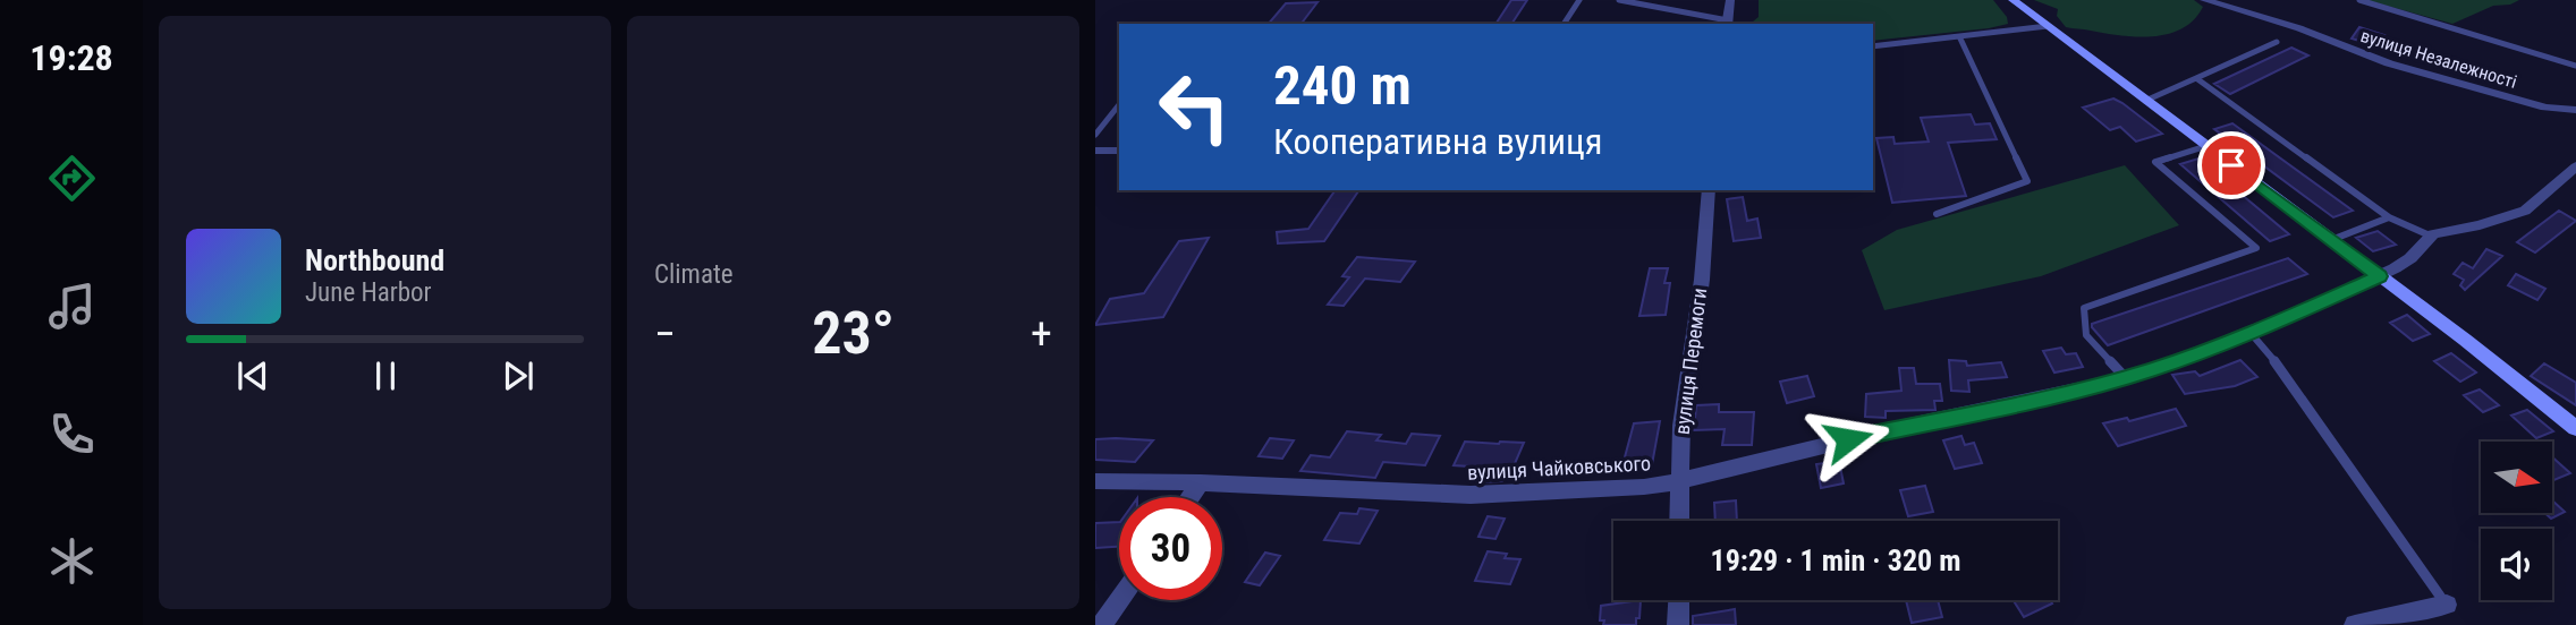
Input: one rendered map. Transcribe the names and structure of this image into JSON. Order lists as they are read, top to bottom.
{
  "streets": {
    "street": ["вулиця Незалежності", "вулиця Перемоги", "вулиця Чайковського"]
  },
  "crossings": [
    ["вулиця Перемоги", "вулиця Чайковського"]
  ],
  "north": "right",
  "page": {
    "tabs": "19:28",
    "tile": "Climate",
    "turn": ["240 m", "Кооперативна вулиця"],
    "song": ["Northbound", "June Harbor"],
    "heat": ["−", "23°", "+"],
    "limit": "30",
    "trip": "19:29 · 1 min · 320 m"
  }
}
